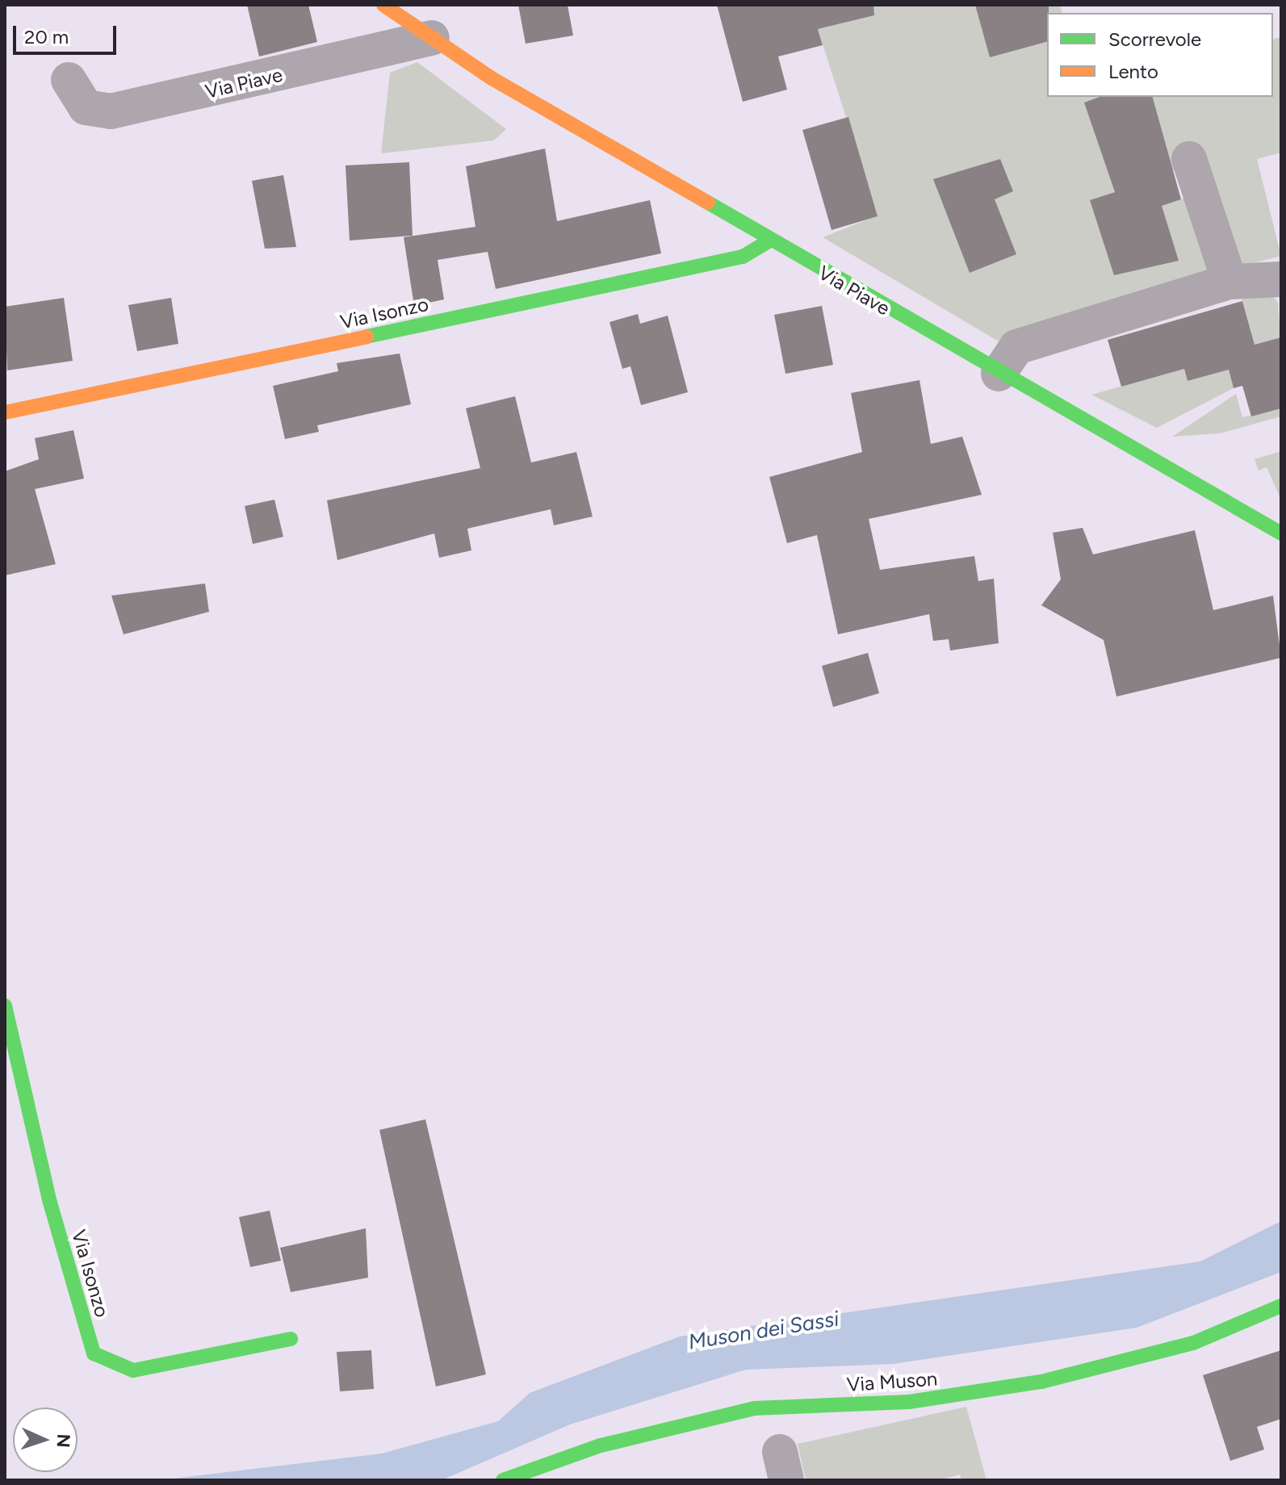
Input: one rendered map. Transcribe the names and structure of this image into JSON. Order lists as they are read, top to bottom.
{
  "streets": {
    "street": ["Via Piave", "Via Isonzo", "Via Muson"]
  },
  "crossings": [
    ["Via Piave", "Via Isonzo"]
  ],
  "water": ["Muson dei Sassi"],
  "legend": ["Scorrevole", "Lento"],
  "scale_bar": "20 m",
  "north": "right"
}
